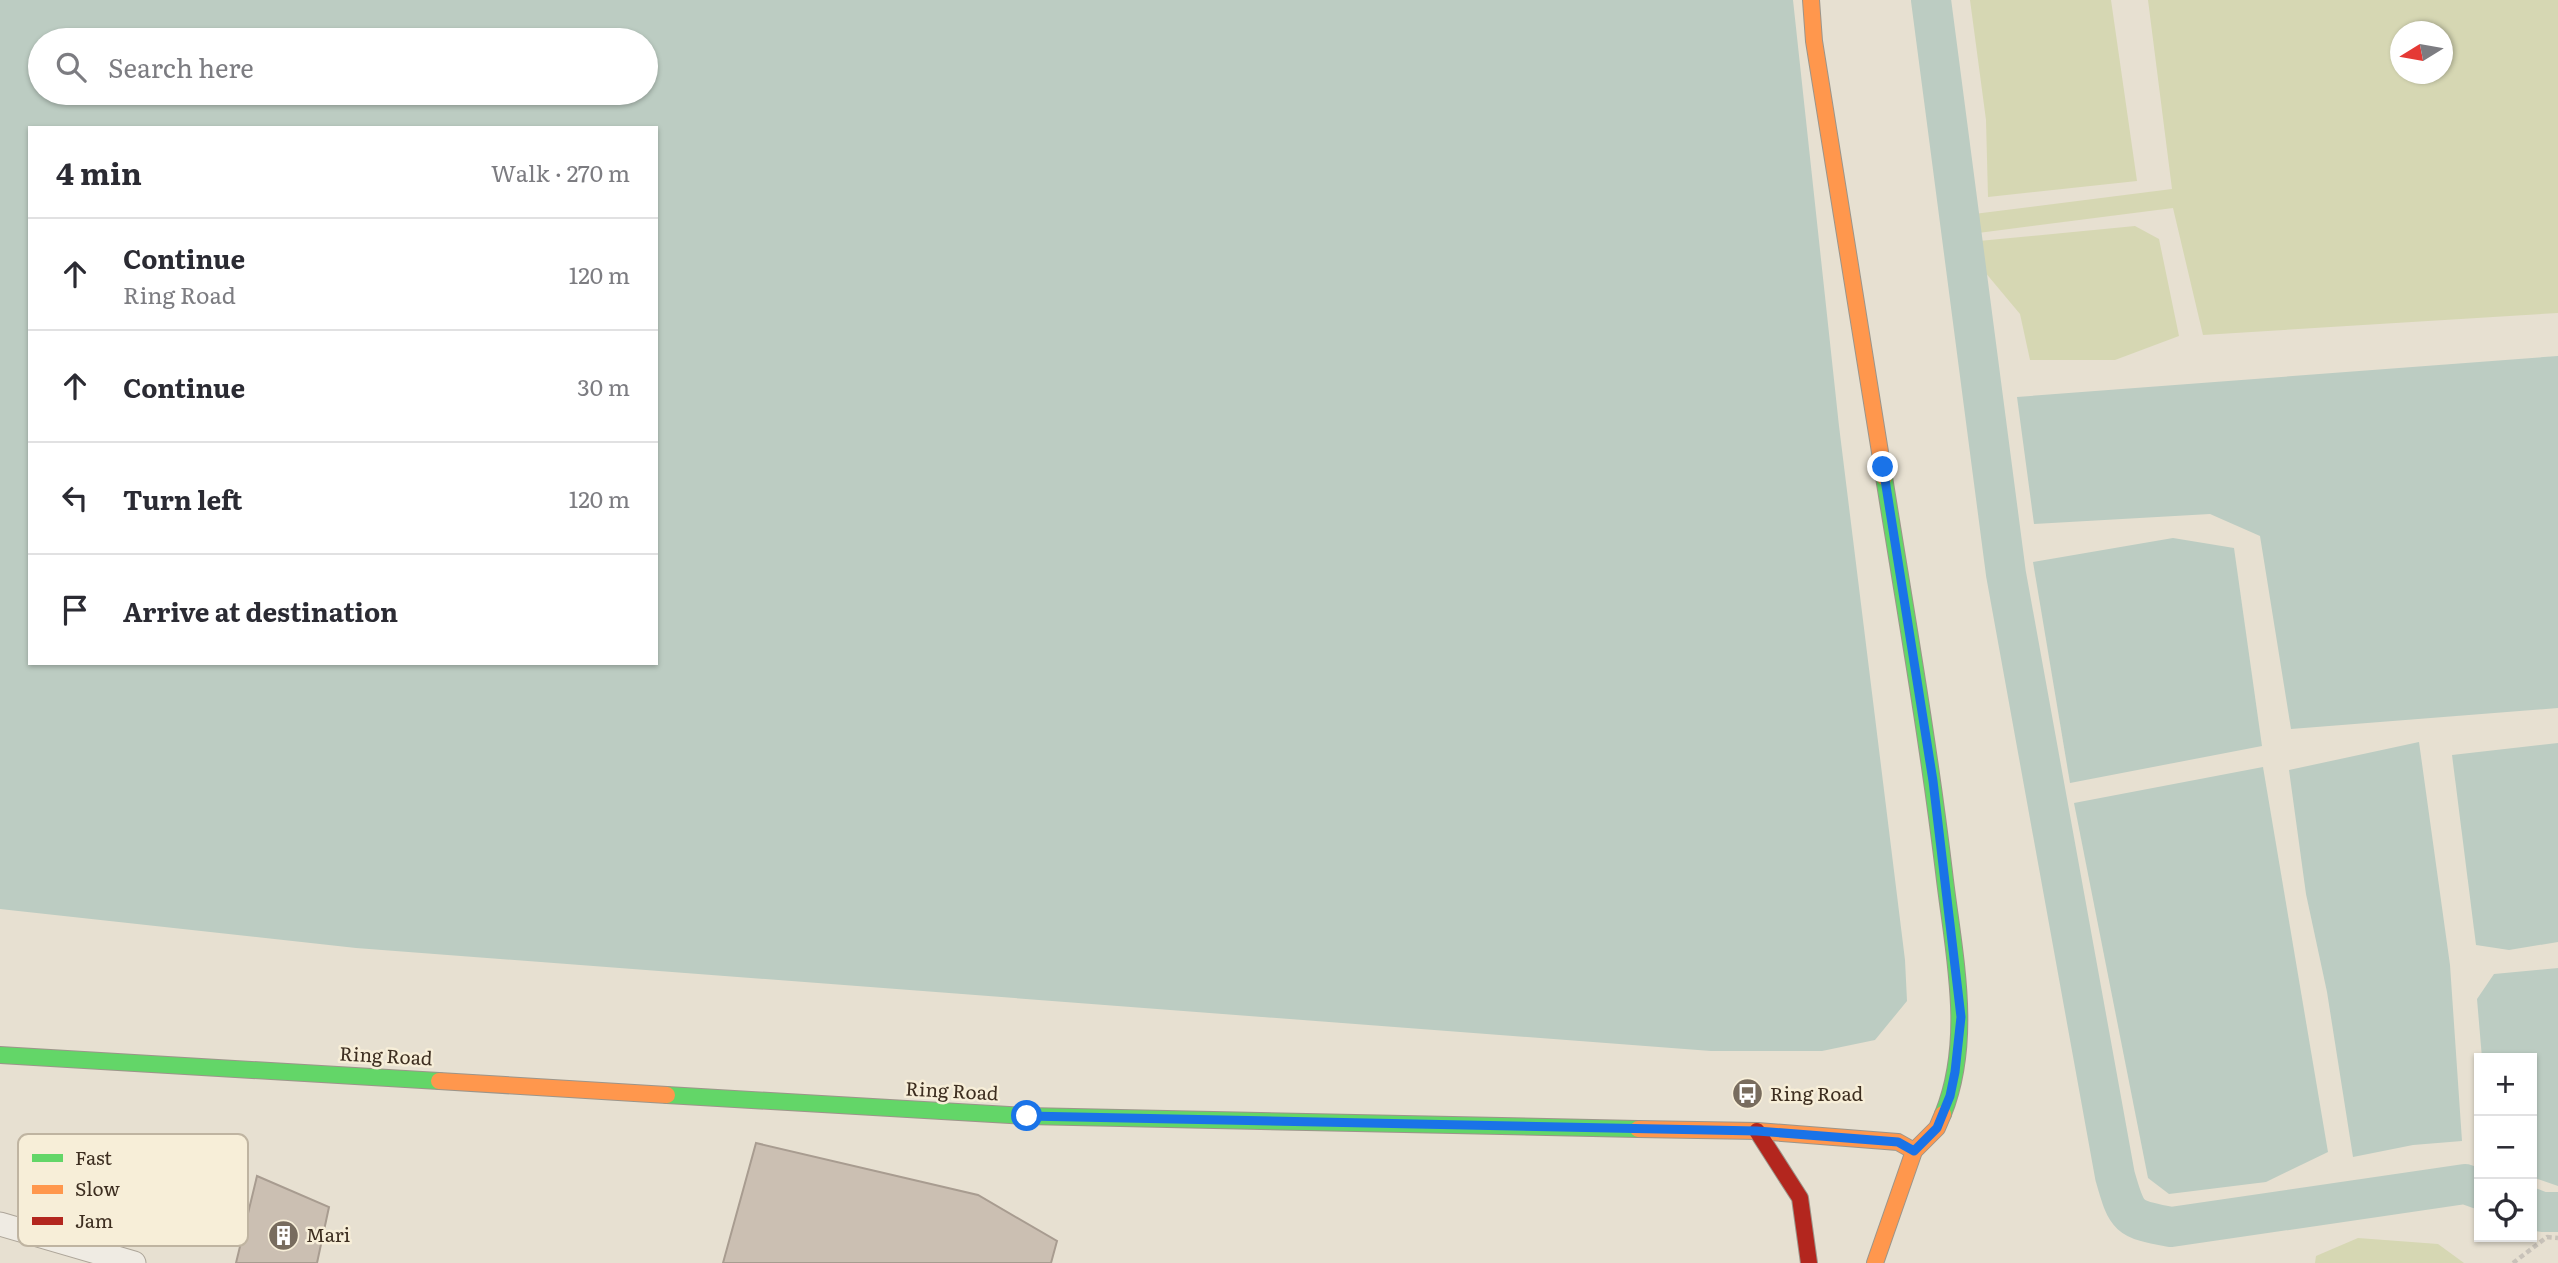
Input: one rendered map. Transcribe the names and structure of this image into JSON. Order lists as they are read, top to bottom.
{
  "streets": {
    "street": ["Ring Road"]
  },
  "places": {
    "bus stop": ["Ring Road"],
    "building": ["Mari"]
  },
  "legend": ["Fast", "Slow", "Jam"],
  "north": "left",
  "page": {
    "search": "Search here",
    "heading": ["4 min", "Walk · 270 m"],
    "list": [
      ["Continue", "Ring Road", "120 m"],
      ["Continue", "30 m"],
      ["Turn left", "120 m"],
      "Arrive at destination"
    ],
    "map_buttons": ["+", "−"]
  }
}
